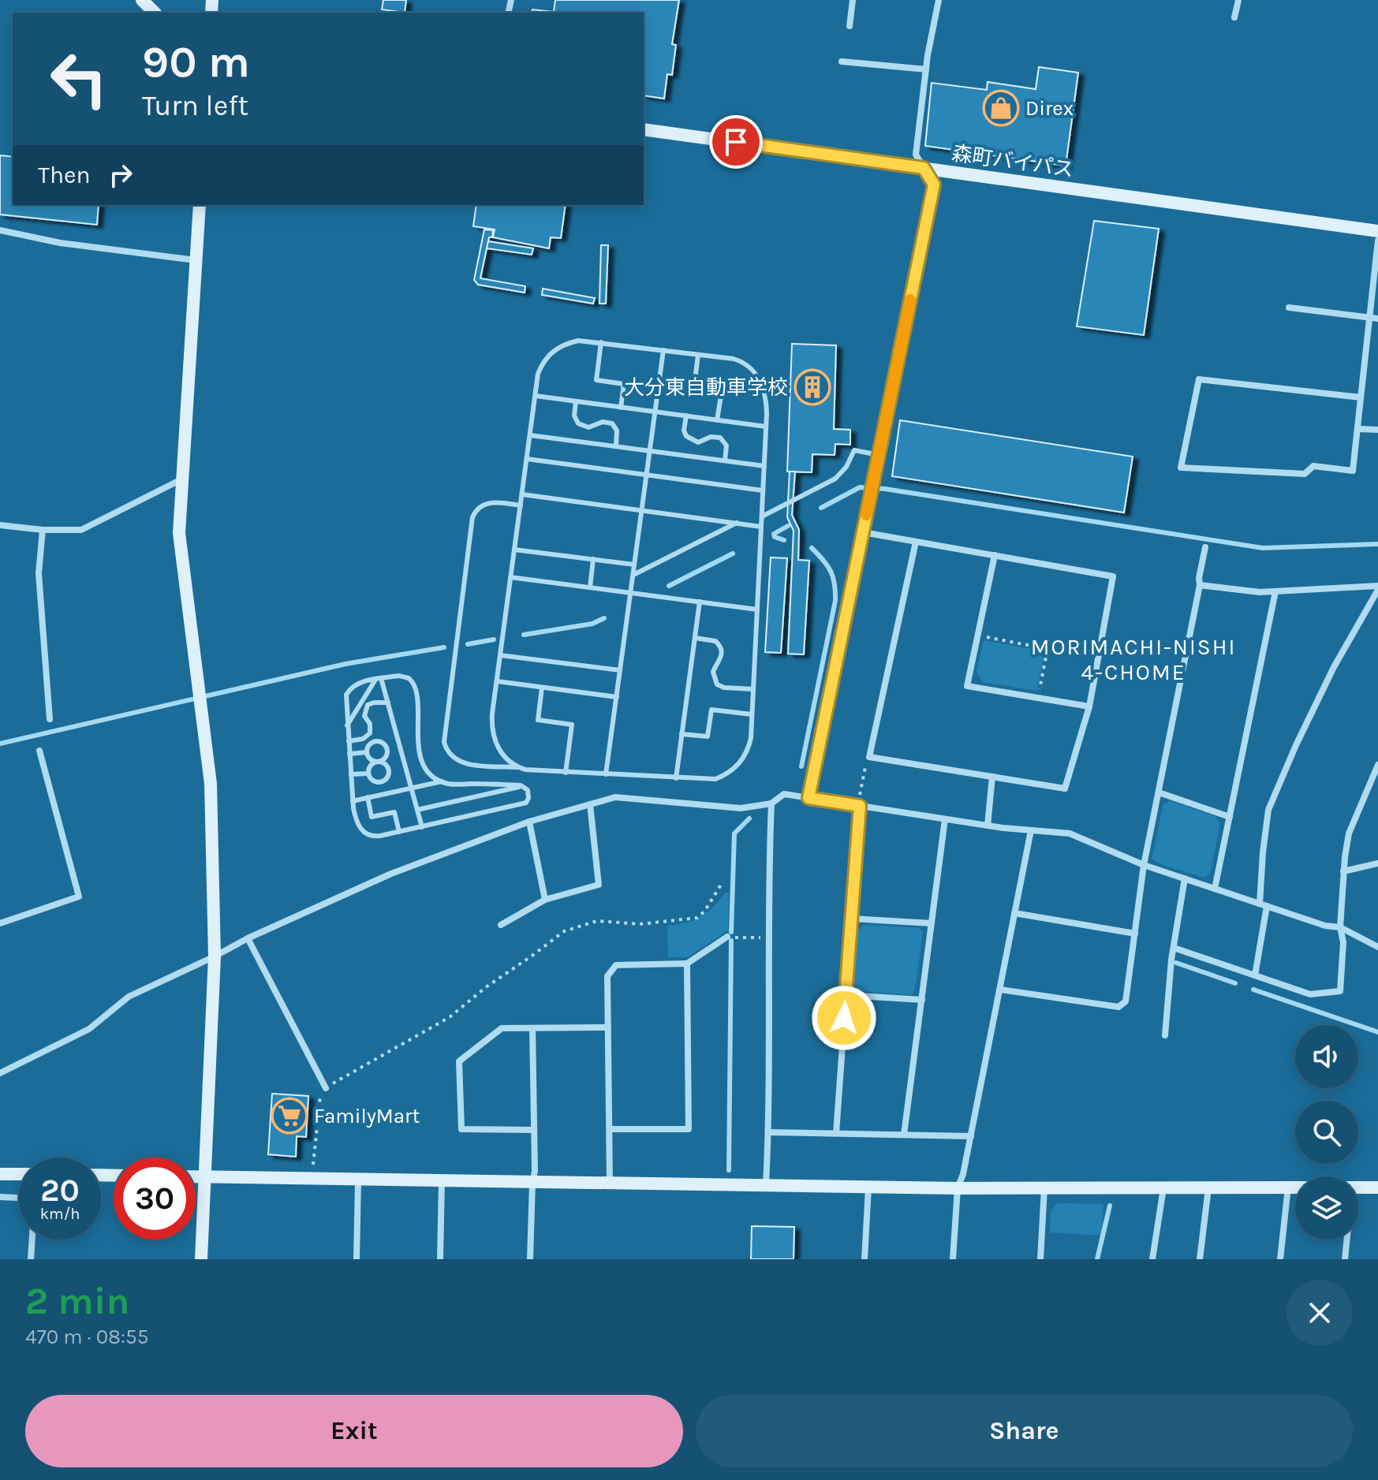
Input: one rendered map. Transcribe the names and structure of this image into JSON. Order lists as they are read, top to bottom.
{
  "streets": {
    "street": ["森町バイパス"]
  },
  "districts": ["MORIMACHI-NISHI 4-CHOME"],
  "places": {
    "shop": ["Direx"],
    "building": ["大分東自動車学校"],
    "supermarket": ["FamilyMart"]
  },
  "page": {
    "turn": ["90 m", "Turn left"],
    "then": "Then",
    "speed": "20 km/h",
    "limit": "30",
    "heading": ["2 min", "470 m · 08:55"],
    "buttons": ["Exit", "Share"]
  }
}
